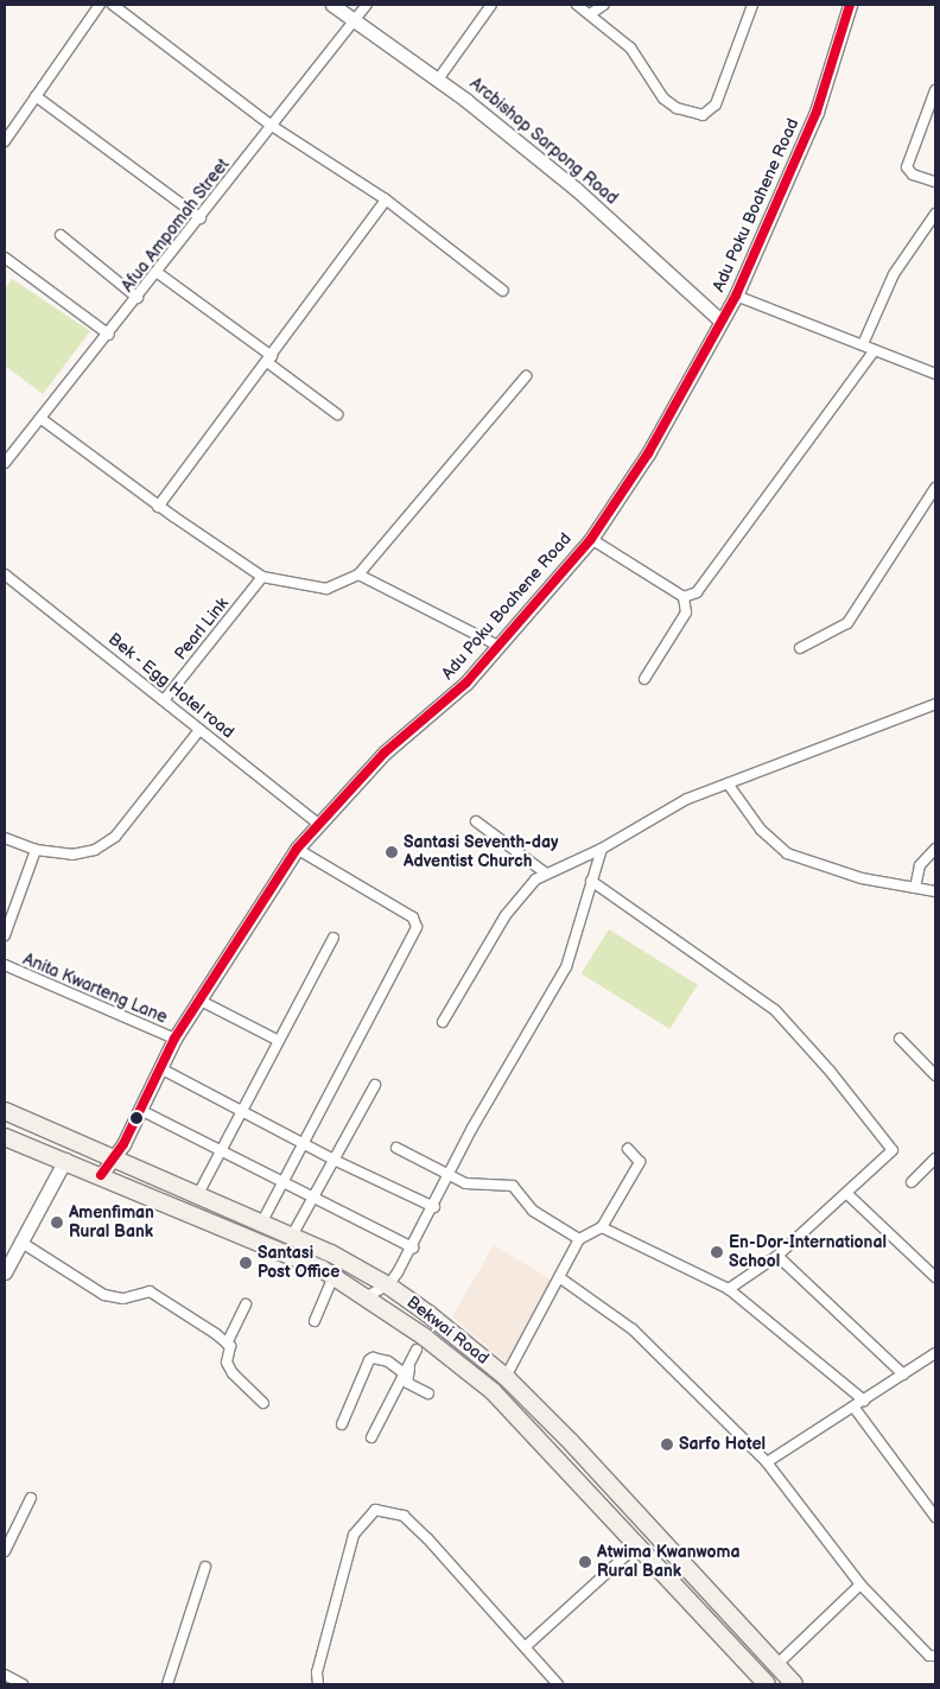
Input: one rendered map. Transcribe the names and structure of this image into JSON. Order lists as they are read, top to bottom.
{
  "streets": {
    "highway": ["Bekwai Road"],
    "street": [
      "Arcbishop Sarpong Road",
      "Adu Poku Boahene Road",
      "Afua Ampomah Street",
      "Pearl Link",
      "Bek - Egg Hotel road",
      "Anita Kwarteng Lane"
    ]
  },
  "crossings": [
    ["Arcbishop Sarpong Road", "Adu Poku Boahene Road"],
    ["Arcbishop Sarpong Road", "Afua Ampomah Street"],
    ["Adu Poku Boahene Road", "Bek - Egg Hotel road"],
    ["Adu Poku Boahene Road", "Anita Kwarteng Lane"],
    ["Adu Poku Boahene Road", "Bekwai Road"],
    ["Pearl Link", "Bek - Egg Hotel road"]
  ],
  "places": [
    "Santasi Seventh-day Adventist Church",
    "Amenfiman Rural Bank",
    "En-Dor-International School",
    "Santasi Post Office",
    "Sarfo Hotel",
    "Atwima Kwanwoma Rural Bank"
  ]
}
